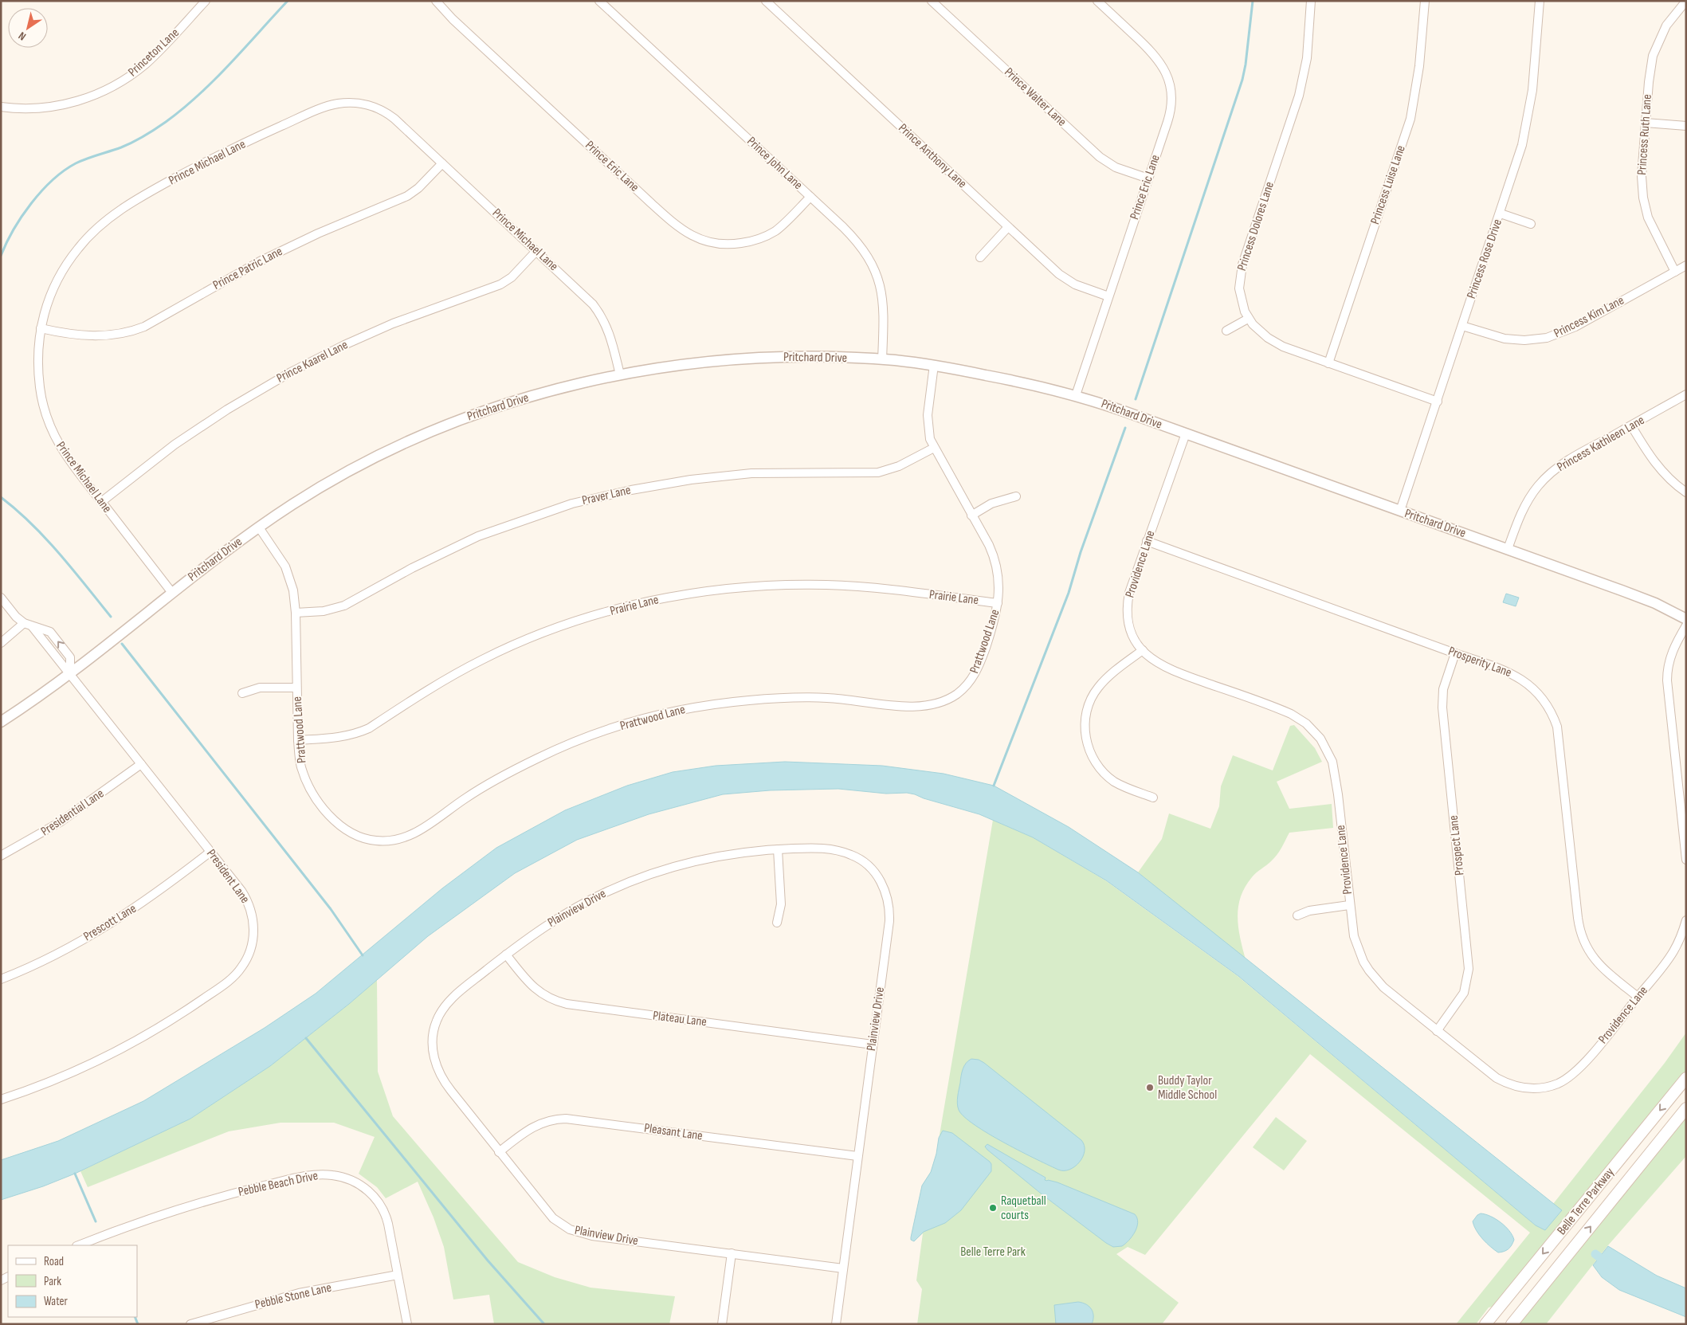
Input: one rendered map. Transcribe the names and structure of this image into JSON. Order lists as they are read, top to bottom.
{
  "streets": {
    "main road": ["Belle Terre Parkway"],
    "street": [
      "Princeton Lane",
      "Prince Walter Lane",
      "Princess Ruth Lane",
      "Prince Anthony Lane",
      "Prince Michael Lane",
      "Prince John Lane",
      "Prince Eric Lane",
      "Princess Luise Lane",
      "Princess Dolores Lane",
      "Princess Rose Drive",
      "Prince Patric Lane",
      "Princess Kim Lane",
      "Pritchard Drive",
      "Prince Kaarel Lane",
      "Princess Kathleen Lane",
      "Praver Lane",
      "Providence Lane",
      "Prairie Lane",
      "Prattwood Lane",
      "Prosperity Lane",
      "Presidential Lane",
      "Prospect Lane",
      "President Lane",
      "Plainview Drive",
      "Prescott Lane",
      "Plateau Lane",
      "Pleasant Lane",
      "Pebble Beach Drive",
      "Pebble Stone Lane"
    ]
  },
  "crossings": [
    ["Prince Walter Lane", "Prince Eric Lane"],
    ["Princess Ruth Lane", "Princess Kim Lane"],
    ["Prince Anthony Lane", "Prince Eric Lane"],
    ["Prince Michael Lane", "Prince Patric Lane"],
    ["Prince Michael Lane", "Pritchard Drive"],
    ["Prince Michael Lane", "Prince Kaarel Lane"],
    ["Prince John Lane", "Prince Eric Lane"],
    ["Prince John Lane", "Pritchard Drive"],
    ["Prince Eric Lane", "Pritchard Drive"],
    ["Princess Luise Lane", "Princess Dolores Lane"],
    ["Princess Dolores Lane", "Princess Rose Drive"],
    ["Princess Rose Drive", "Princess Kim Lane"],
    ["Princess Rose Drive", "Pritchard Drive"],
    ["Pritchard Drive", "Princess Kathleen Lane"],
    ["Pritchard Drive", "Providence Lane"],
    ["Pritchard Drive", "Prattwood Lane"],
    ["Pritchard Drive", "President Lane"],
    ["Praver Lane", "Prattwood Lane"],
    ["Providence Lane", "Prosperity Lane"],
    ["Providence Lane", "Prospect Lane"],
    ["Prairie Lane", "Prattwood Lane"],
    ["Prosperity Lane", "Prospect Lane"],
    ["Presidential Lane", "President Lane"],
    ["President Lane", "Prescott Lane"],
    ["Plainview Drive", "Plateau Lane"],
    ["Plainview Drive", "Pleasant Lane"],
    ["Pebble Beach Drive", "Pebble Stone Lane"]
  ],
  "parks": ["Belle Terre Park"],
  "places": ["Buddy Taylor Middle School", "Raquetball courts"],
  "legend": ["Road", "Park", "Water"],
  "north": "bottom left"
}
